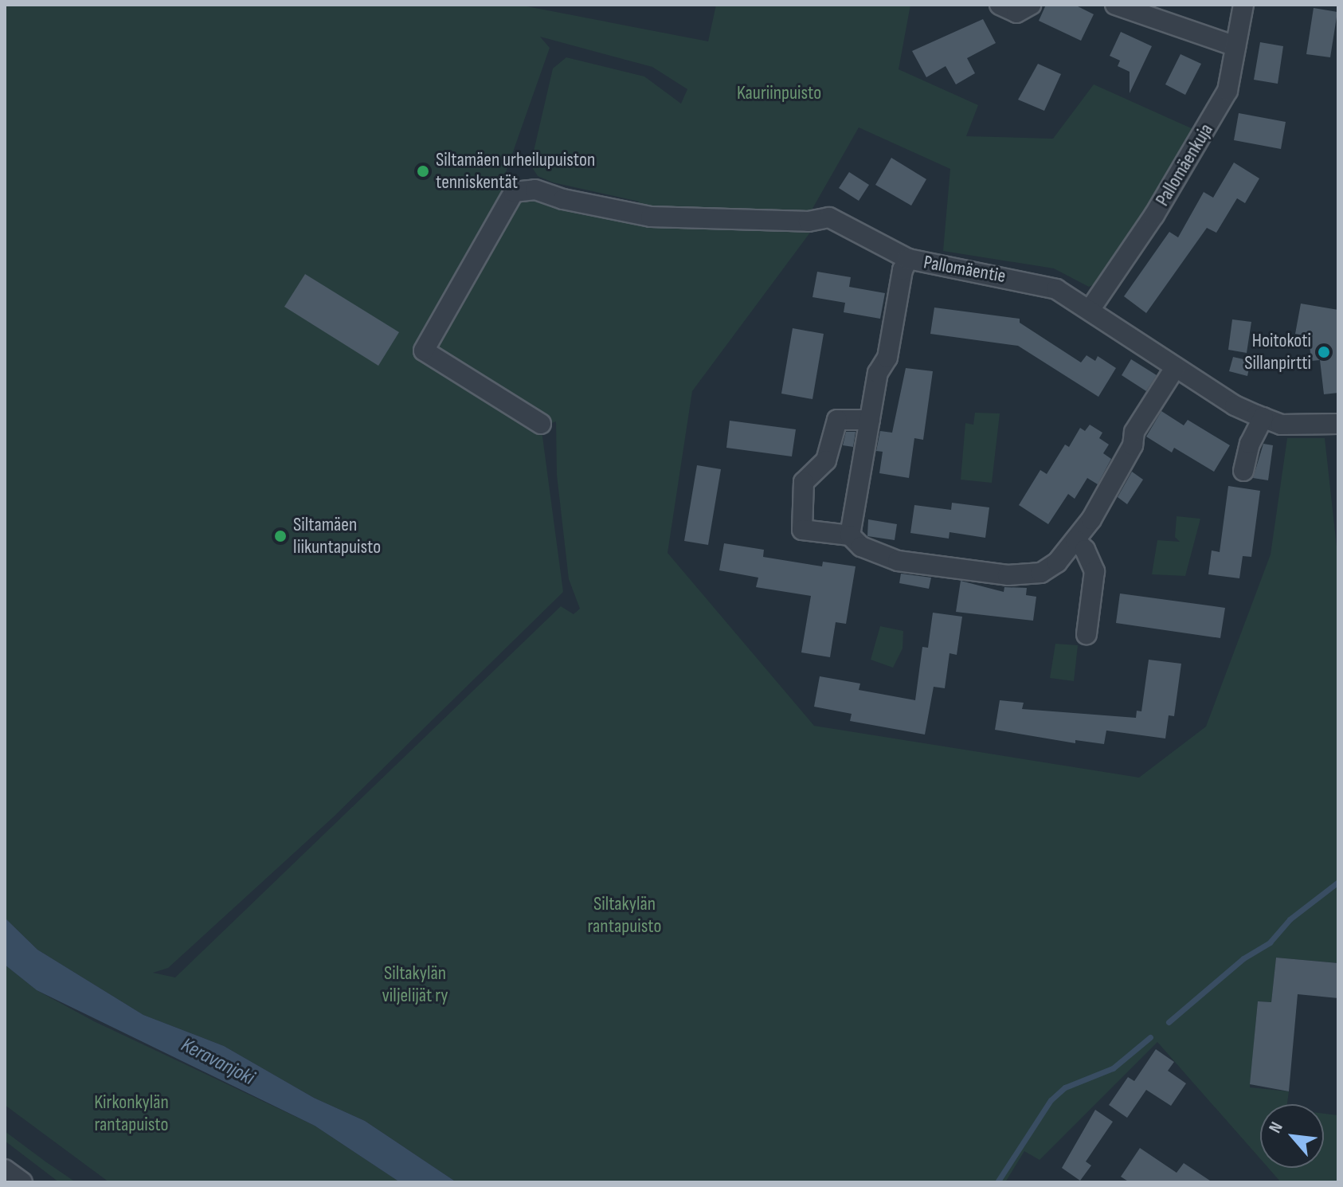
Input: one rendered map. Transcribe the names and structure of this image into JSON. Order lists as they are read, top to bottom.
{
  "streets": {
    "street": ["Pallomäenkuja", "Pallomäentie"]
  },
  "crossings": [
    ["Pallomäenkuja", "Pallomäentie"]
  ],
  "water": ["Keravanjoki"],
  "parks": [
    "Kauriinpuisto",
    "Siltakylän rantapuisto",
    "Siltakylän viljelijät ry",
    "Kirkonkylän rantapuisto"
  ],
  "places": ["Siltamäen urheilupuiston tenniskentät", "Hoitokoti Sillanpirtti", "Siltamäen liikuntapuisto"],
  "north": "top left"
}
